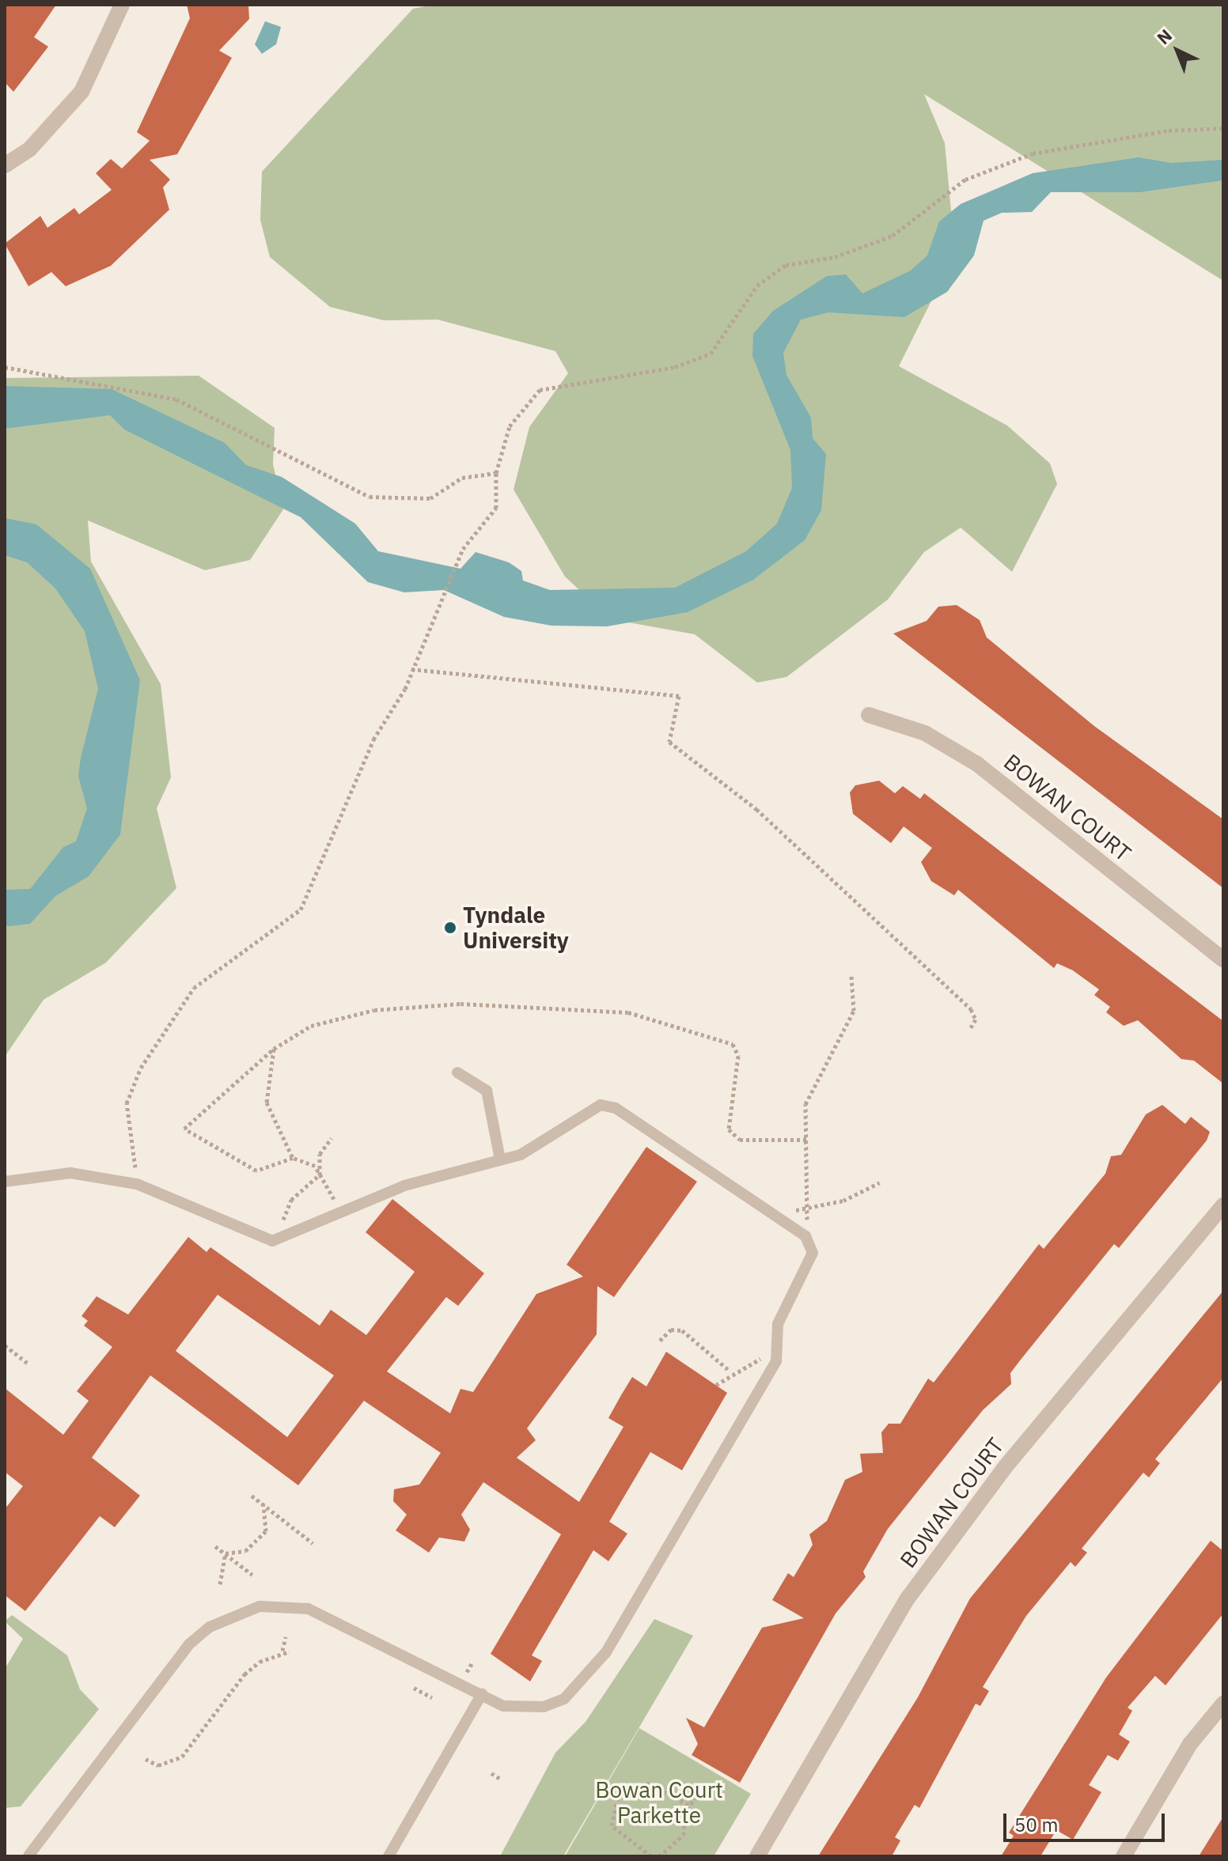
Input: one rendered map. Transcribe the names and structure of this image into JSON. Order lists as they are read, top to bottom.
{
  "streets": {
    "street": ["BOWAN COURT"]
  },
  "parks": ["Bowan Court Parkette"],
  "places": ["Tyndale University"],
  "scale_bar": "50 m",
  "north": "top left"
}
